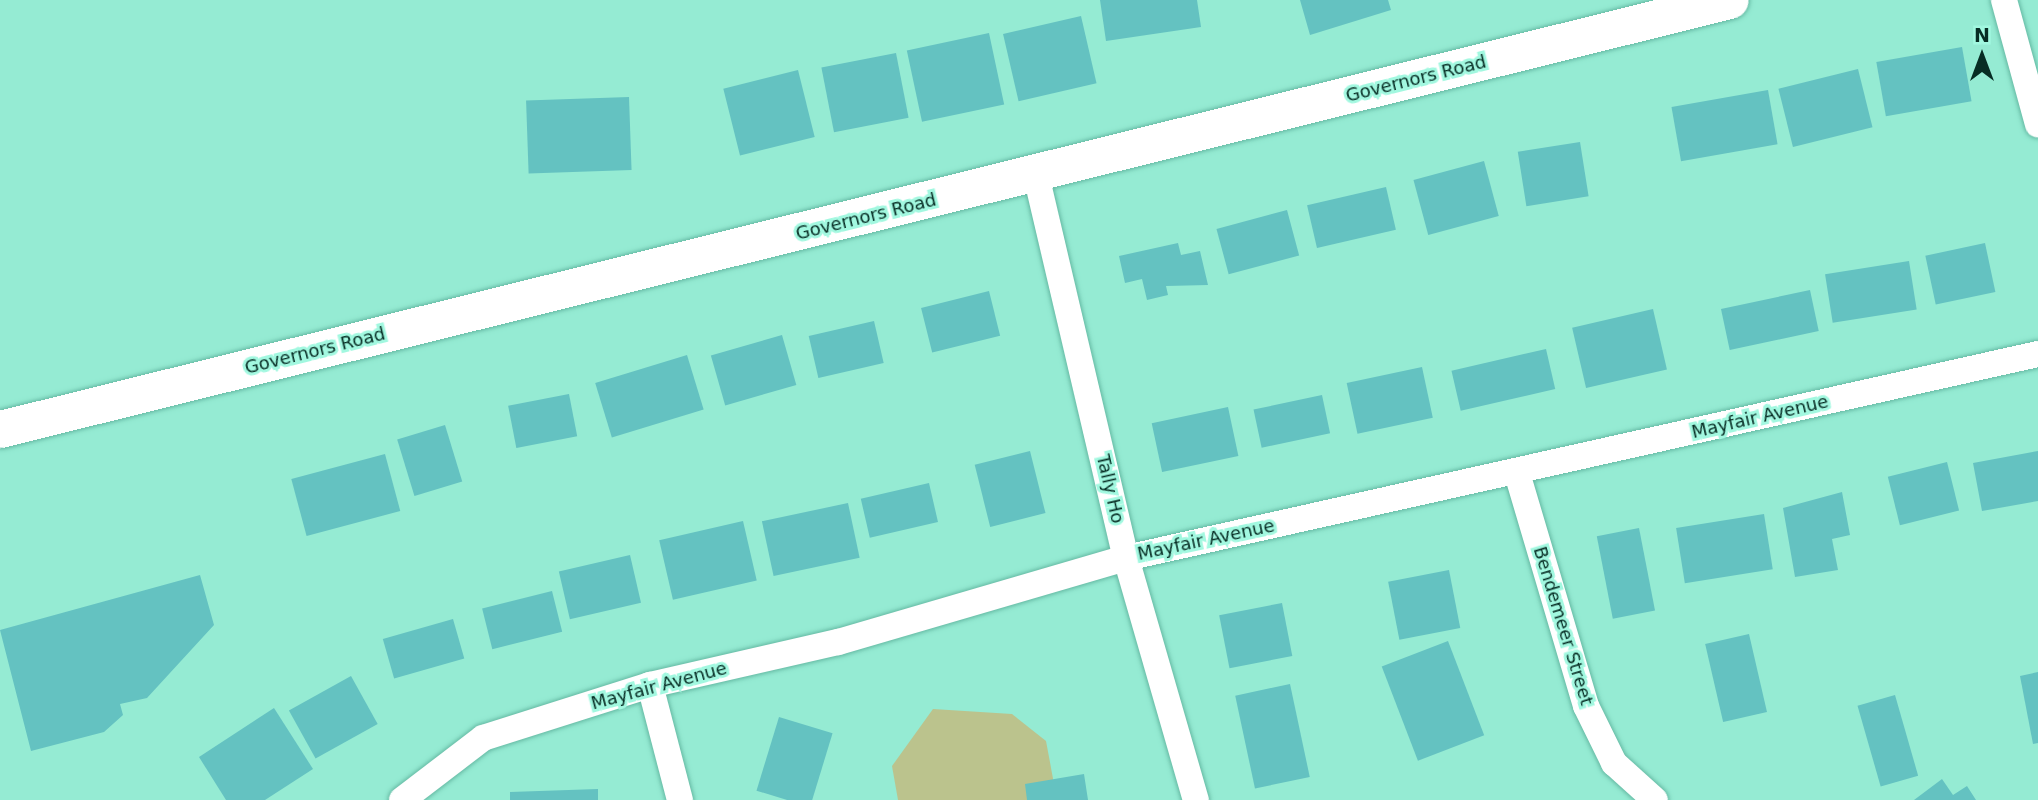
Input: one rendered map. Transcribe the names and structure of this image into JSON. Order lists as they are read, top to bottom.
{
  "streets": {
    "main road": ["Governors Road"],
    "street": ["Mayfair Avenue", "Tally Ho", "Bendemeer Street"]
  },
  "crossings": [
    ["Governors Road", "Tally Ho"],
    ["Mayfair Avenue", "Tally Ho"],
    ["Mayfair Avenue", "Bendemeer Street"]
  ],
  "north": "top"
}
